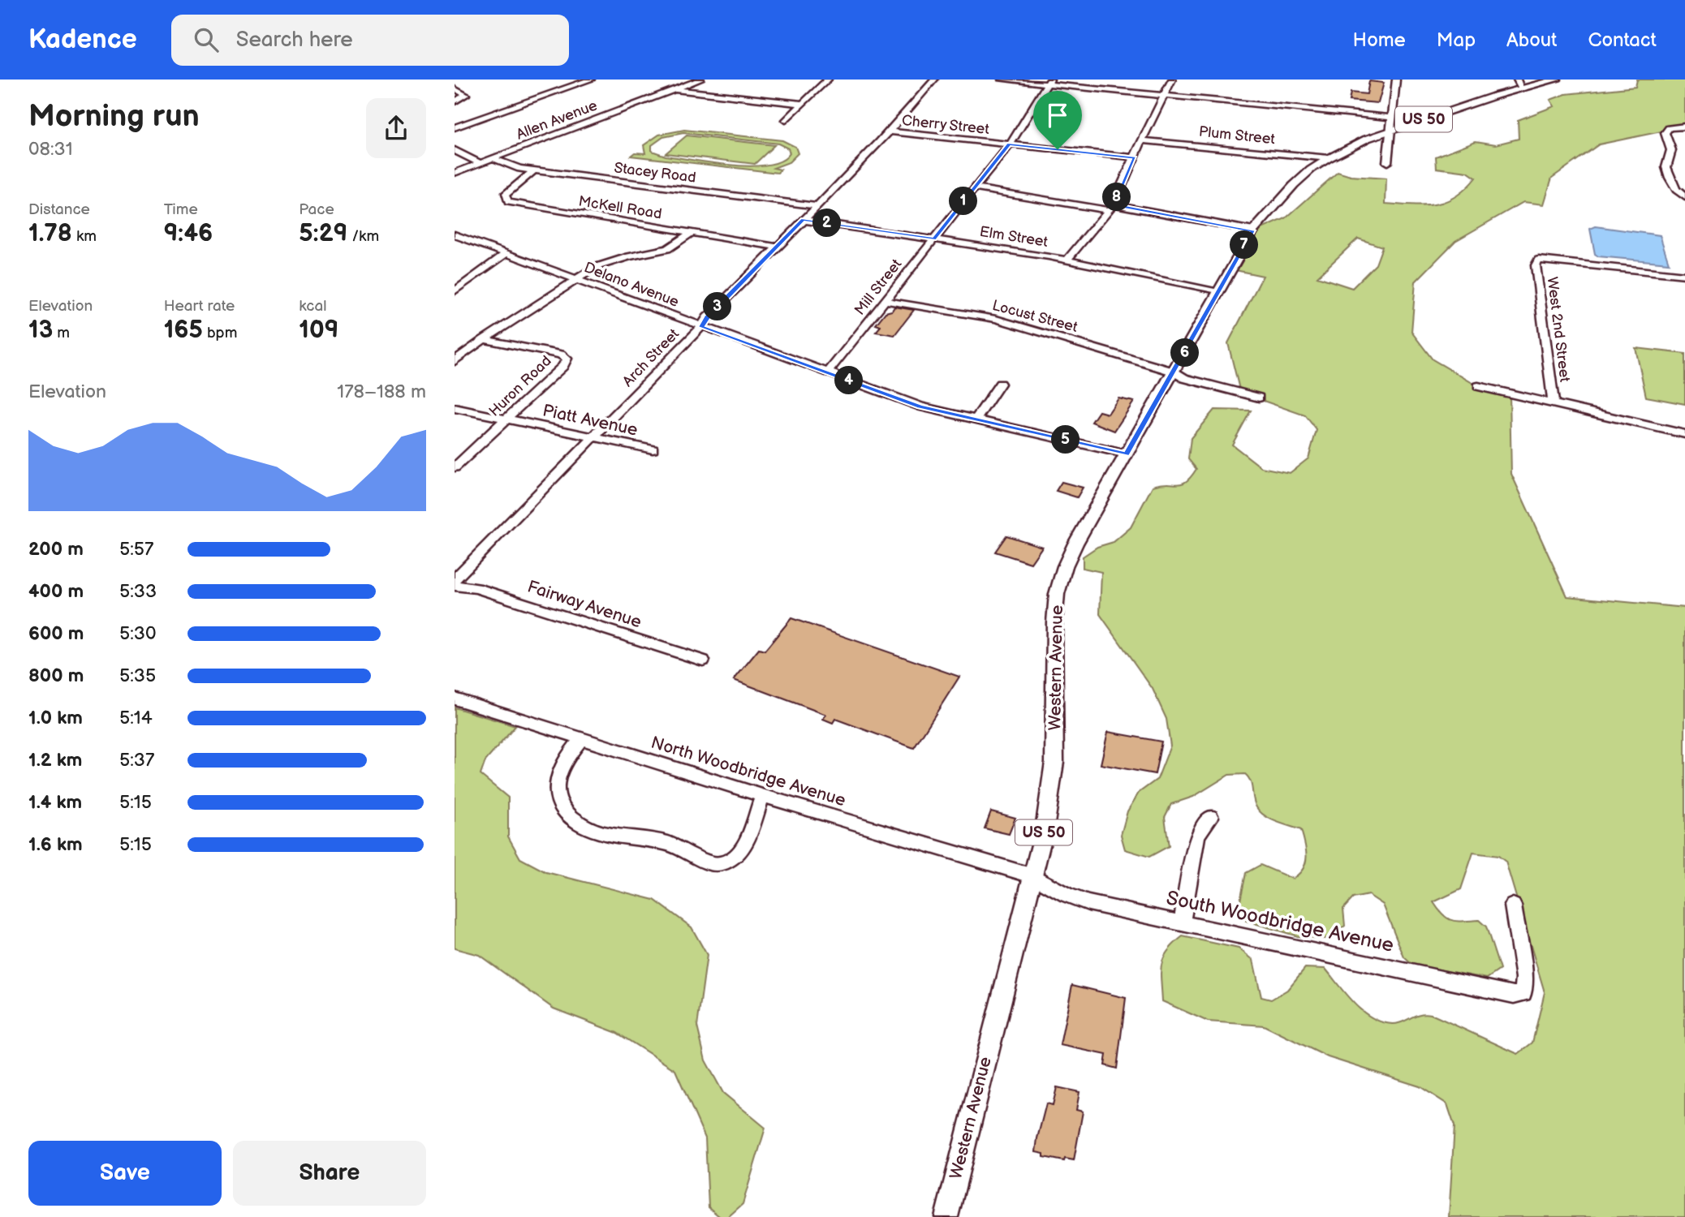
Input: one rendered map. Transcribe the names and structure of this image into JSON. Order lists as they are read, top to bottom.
{
  "streets": {
    "main road": ["US 50", "Western Avenue"],
    "street": [
      "Allen Avenue",
      "Cherry Street",
      "Plum Street",
      "Stacey Road",
      "McKell Road",
      "Elm Street",
      "Delano Avenue",
      "Mill Street",
      "Locust Street",
      "West 2nd Street",
      "Arch Street",
      "Huron Road",
      "Piatt Avenue",
      "Fairway Avenue",
      "North Woodbridge Avenue",
      "South Woodbridge Avenue"
    ]
  },
  "crossings": [
    ["Allen Avenue", "Stacey Road"],
    ["Cherry Street", "Mill Street"],
    ["Cherry Street", "Arch Street"],
    ["Plum Street", "Western Avenue"],
    ["Stacey Road", "McKell Road"],
    ["Stacey Road", "Arch Street"],
    ["McKell Road", "Arch Street"],
    ["Elm Street", "Mill Street"],
    ["Elm Street", "Arch Street"],
    ["Elm Street", "Western Avenue"],
    ["Delano Avenue", "Mill Street"],
    ["Delano Avenue", "Arch Street"],
    ["Delano Avenue", "Western Avenue"],
    ["Mill Street", "Locust Street"],
    ["Locust Street", "Western Avenue"],
    ["Arch Street", "Piatt Avenue"],
    ["Huron Road", "Piatt Avenue"],
    ["Western Avenue", "North Woodbridge Avenue"],
    ["Western Avenue", "South Woodbridge Avenue"],
    ["North Woodbridge Avenue", "South Woodbridge Avenue"]
  ],
  "page": {
    "header": "Kadence",
    "search": "Search here",
    "nav": [
      "Home",
      "Map",
      "About",
      "Contact"
    ],
    "heading": ["Morning run", "08:31"],
    "stats": [
      ["Distance", "1.78 km"],
      ["Time", "9:46"],
      ["Pace", "5:29 /km"],
      ["Elevation", "13 m"],
      ["Heart rate", "165 bpm"],
      ["kcal", "109"]
    ],
    "pins": [
      "8",
      "1",
      "2",
      "7",
      "3",
      "6",
      "4",
      "5"
    ],
    "chart": ["Elevation", "178–188 m"],
    "list": [
      {
        "name": "200 m",
        "note": "5:57"
      },
      {
        "name": "400 m",
        "note": "5:33"
      },
      {
        "name": "600 m",
        "note": "5:30"
      },
      {
        "name": "800 m",
        "note": "5:35"
      },
      {
        "name": "1.0 km",
        "note": "5:14"
      },
      {
        "name": "1.2 km",
        "note": "5:37"
      },
      {
        "name": "1.4 km",
        "note": "5:15"
      },
      {
        "name": "1.6 km",
        "note": "5:15"
      }
    ],
    "buttons": ["Save", "Share"]
  }
}
